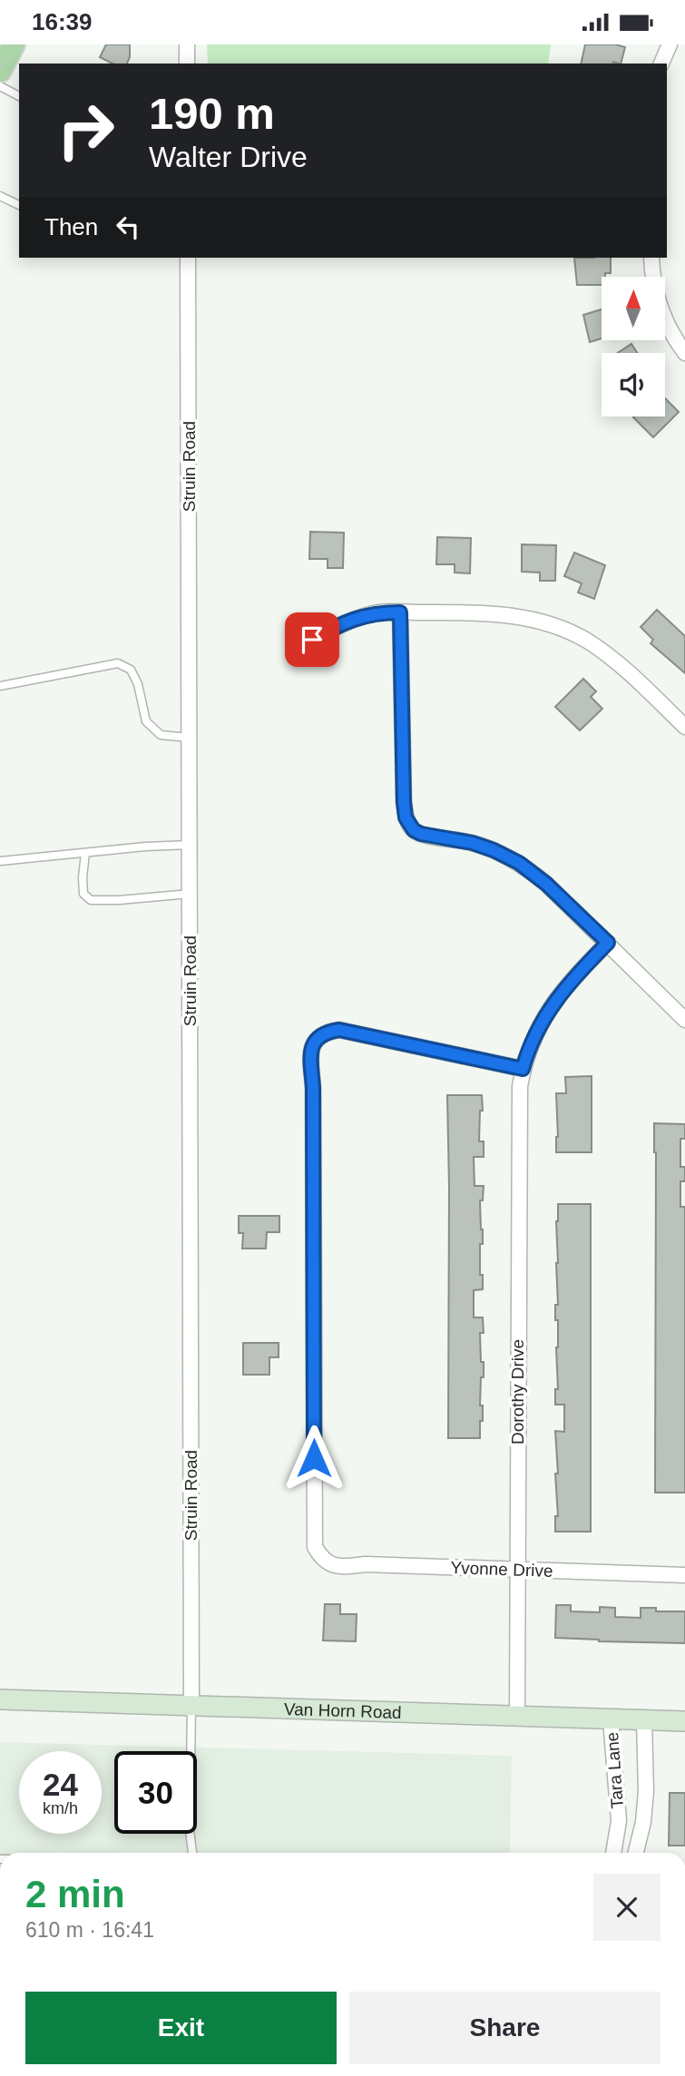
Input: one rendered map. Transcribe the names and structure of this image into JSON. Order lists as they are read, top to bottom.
{
  "streets": {
    "main road": ["Van Horn Road"],
    "street": [
      "Struin Road",
      "Dorothy Drive",
      "Yvonne Drive",
      "Tara Lane"
    ]
  },
  "crossings": [
    ["Struin Road", "Van Horn Road"],
    ["Dorothy Drive", "Yvonne Drive"],
    ["Dorothy Drive", "Van Horn Road"],
    ["Van Horn Road", "Tara Lane"]
  ],
  "north": "top",
  "page": {
    "status": "16:39",
    "turn": ["190 m", "Walter Drive"],
    "then": "Then",
    "speed": "24 km/h",
    "limit": "30",
    "heading": ["2 min", "610 m · 16:41"],
    "buttons": ["Exit", "Share"]
  }
}
